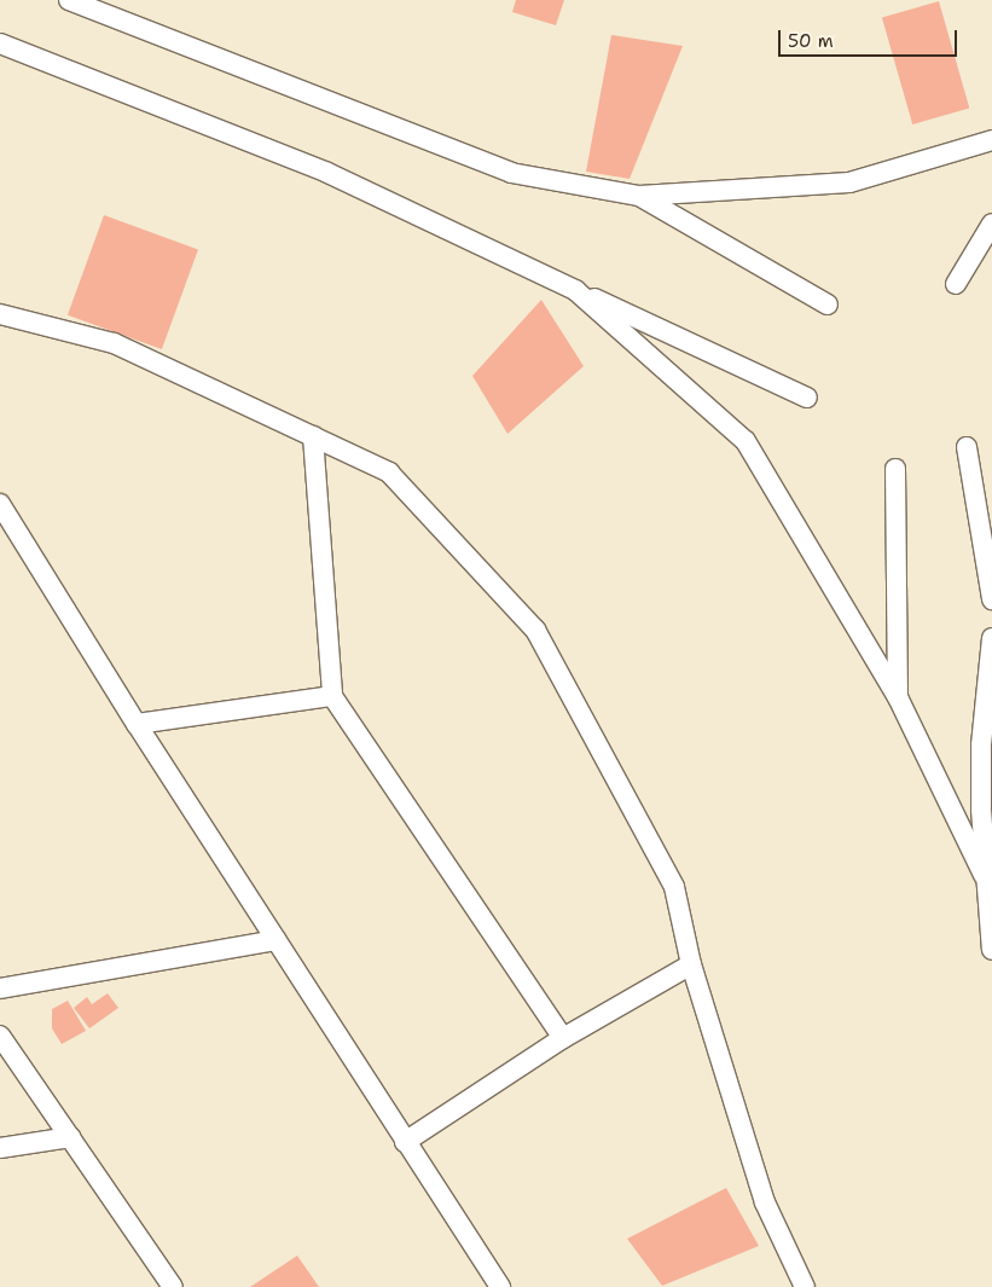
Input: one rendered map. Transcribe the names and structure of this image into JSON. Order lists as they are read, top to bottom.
{
  "scale_bar": "50 m"
}
